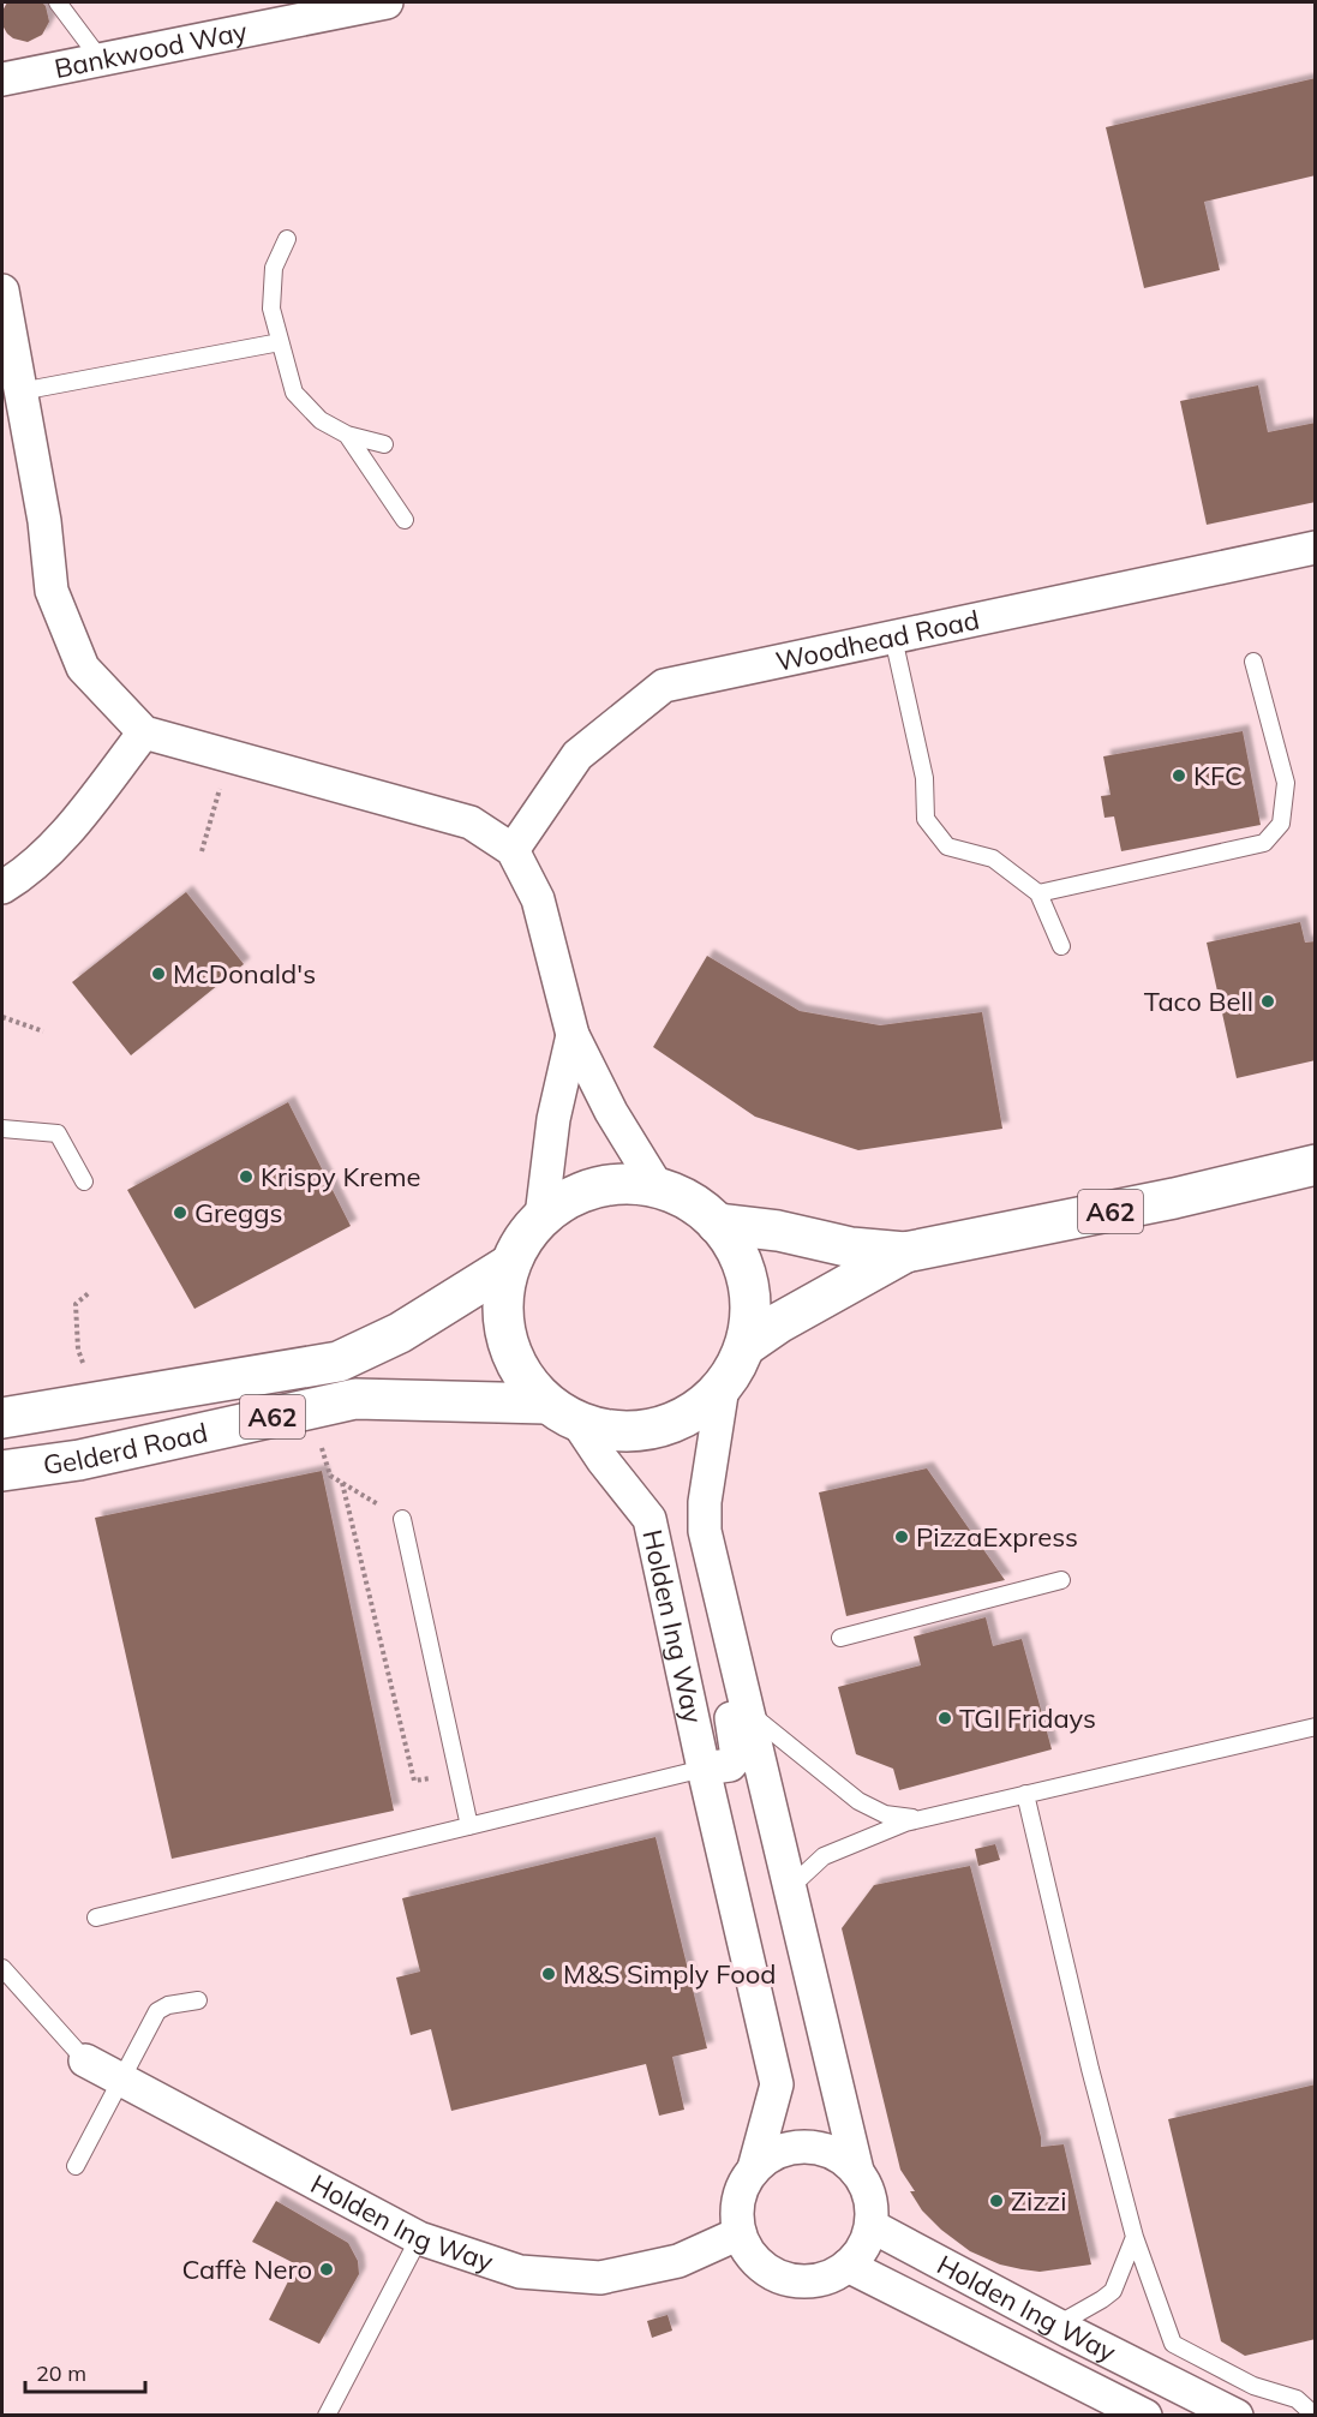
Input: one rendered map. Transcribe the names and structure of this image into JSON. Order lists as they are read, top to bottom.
{
  "streets": {
    "main road": ["A62", "Gelderd Road"],
    "street": ["Bankwood Way", "Woodhead Road", "Holden Ing Way"]
  },
  "crossings": [
    ["Gelderd Road", "Holden Ing Way"]
  ],
  "places": [
    "KFC",
    "McDonald's",
    "Taco Bell",
    "Krispy Kreme",
    "Greggs",
    "PizzaExpress",
    "TGI Fridays",
    "M&S Simply Food",
    "Zizzi",
    "Caffè Nero"
  ],
  "scale_bar": "20 m"
}
